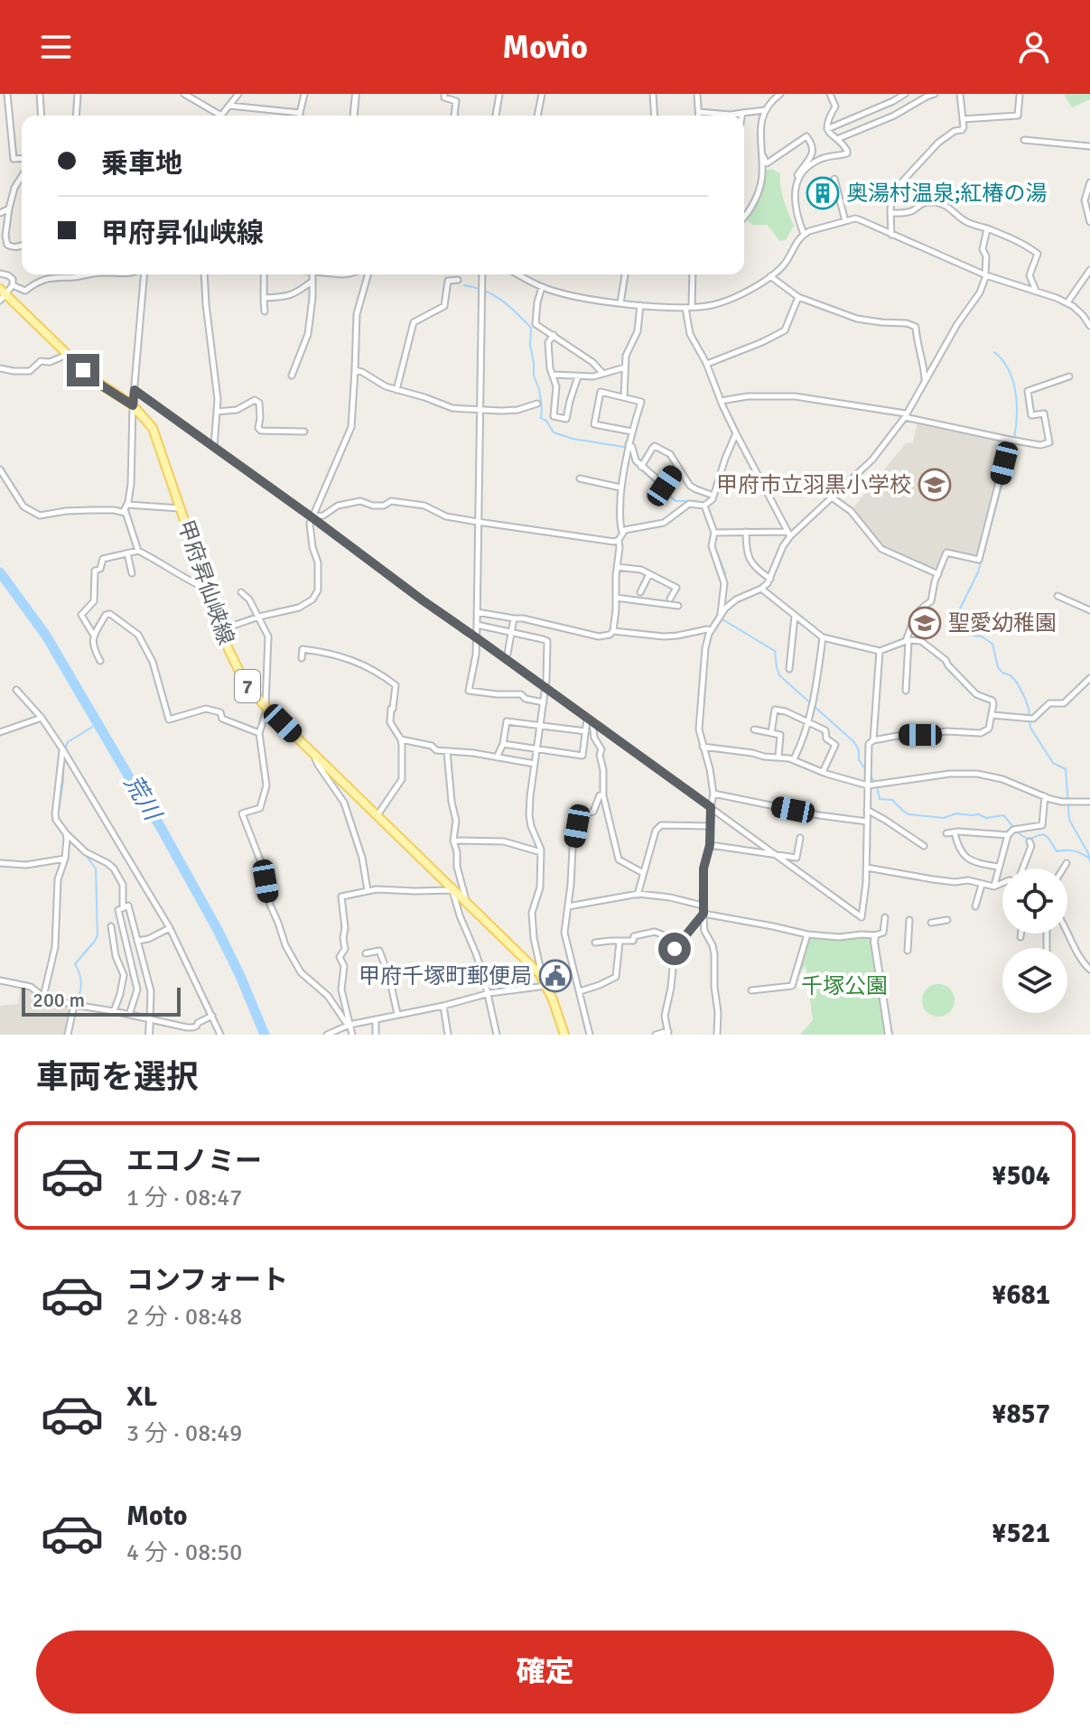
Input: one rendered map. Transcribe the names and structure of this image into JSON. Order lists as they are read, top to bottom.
{
  "streets": {
    "main road": ["甲府昇仙峡線", "7"]
  },
  "water": ["荒川"],
  "parks": ["千塚公園"],
  "places": {
    "building": ["奥湯村温泉;紅椿の湯"],
    "school or university": ["甲府市立羽黒小学校", "聖愛幼稚園"],
    "public building": ["甲府千塚町郵便局"]
  },
  "scale_bar": "200 m",
  "page": {
    "header": "Movio",
    "banner": ["乗車地", "甲府昇仙峡線"],
    "scale": "200 m",
    "heading": "車両を選択",
    "list": [
      {
        "name": "エコノミー",
        "note": "1 分 · 08:47",
        "value": "¥504"
      },
      {
        "name": "コンフォート",
        "note": "2 分 · 08:48",
        "value": "¥681"
      },
      {
        "name": "XL",
        "note": "3 分 · 08:49",
        "value": "¥857"
      },
      {
        "name": "Moto",
        "note": "4 分 · 08:50",
        "value": "¥521"
      }
    ],
    "buttons": "確定"
  }
}
